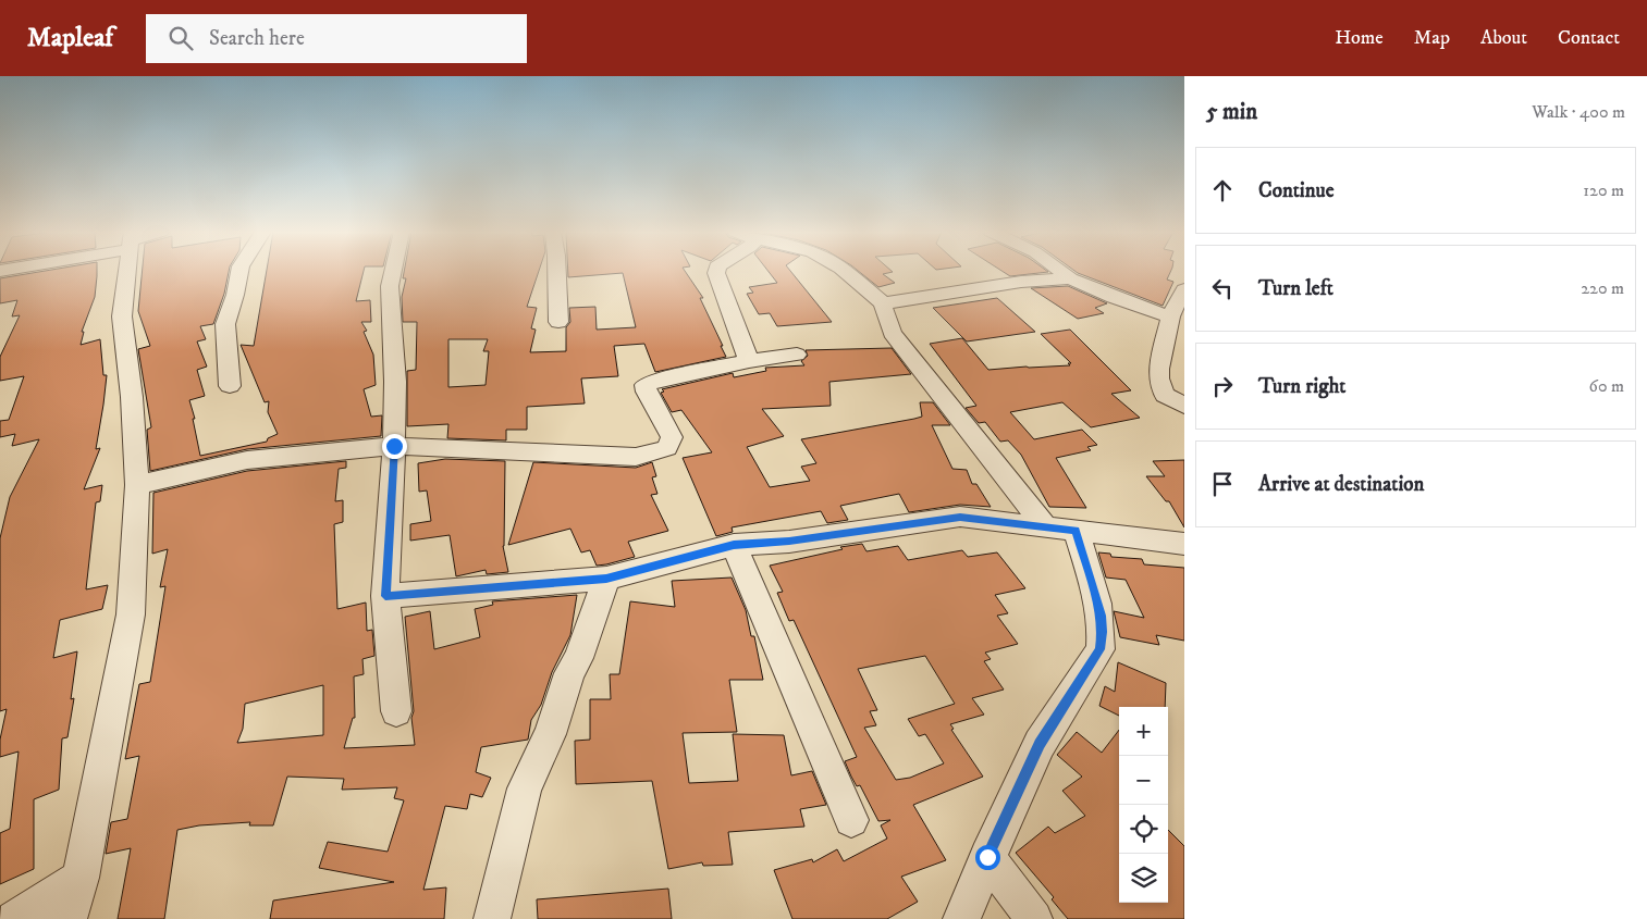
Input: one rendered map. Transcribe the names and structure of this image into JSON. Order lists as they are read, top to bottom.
{
  "page": {
    "header": "Mapleaf",
    "search": "Search here",
    "nav": [
      "Home",
      "Map",
      "About",
      "Contact"
    ],
    "heading": ["5 min", "Walk · 400 m"],
    "list": [
      ["Continue", "120 m"],
      ["Turn left", "220 m"],
      ["Turn right", "60 m"],
      "Arrive at destination"
    ],
    "map_buttons": ["+", "−"]
  }
}
